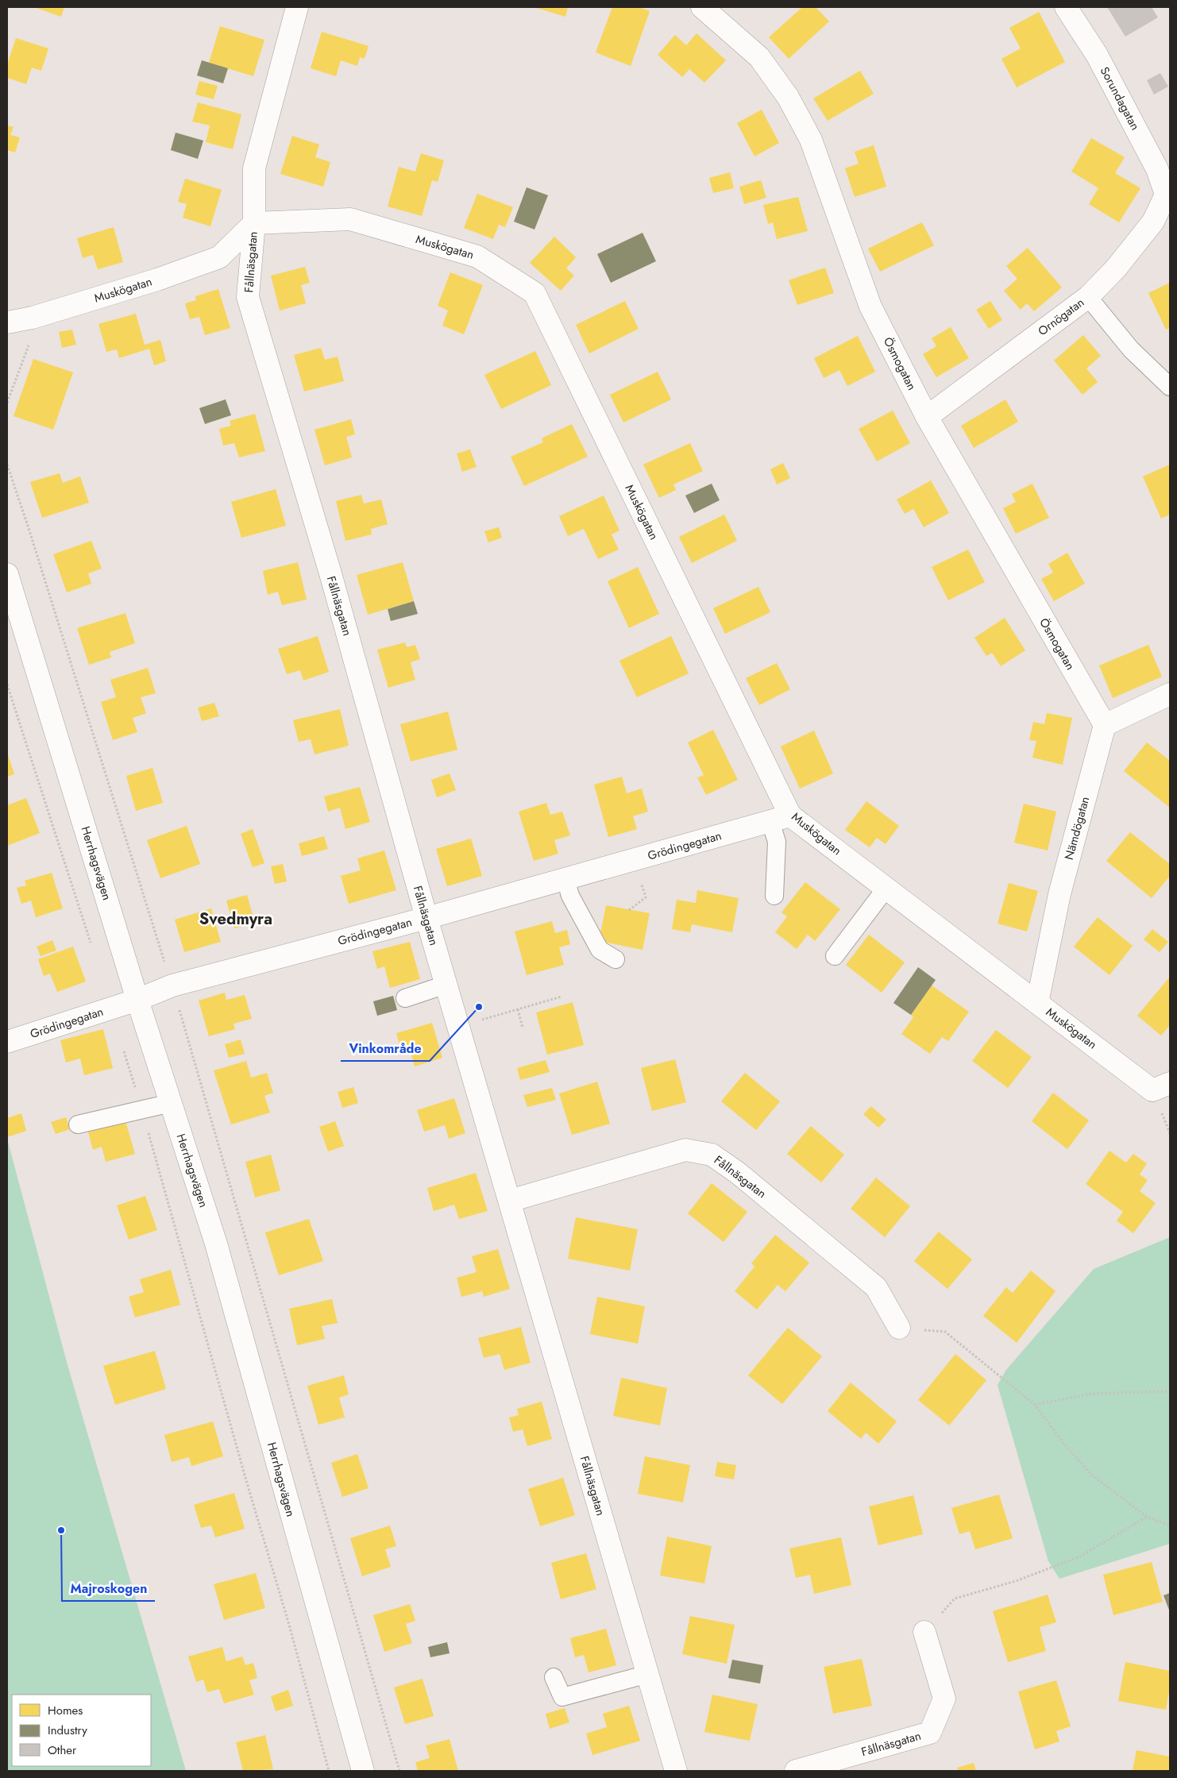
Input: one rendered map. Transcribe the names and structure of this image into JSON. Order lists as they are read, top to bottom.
{
  "streets": {
    "street": [
      "Sorundagatan",
      "Muskögatan",
      "Fållnäsgatan",
      "Ornögatan",
      "Ösmogatan",
      "Nämdögatan",
      "Grödingegatan",
      "Herrhagsvägen"
    ]
  },
  "crossings": [
    ["Sorundagatan", "Ornögatan"],
    ["Muskögatan", "Fållnäsgatan"],
    ["Muskögatan", "Nämdögatan"],
    ["Muskögatan", "Grödingegatan"],
    ["Fållnäsgatan", "Grödingegatan"],
    ["Ornögatan", "Ösmogatan"],
    ["Ösmogatan", "Nämdögatan"],
    ["Grödingegatan", "Herrhagsvägen"]
  ],
  "districts": ["Svedmyra"],
  "places": ["Vinkområde", "Majroskogen"],
  "legend": ["Homes", "Industry", "Other"]
}
